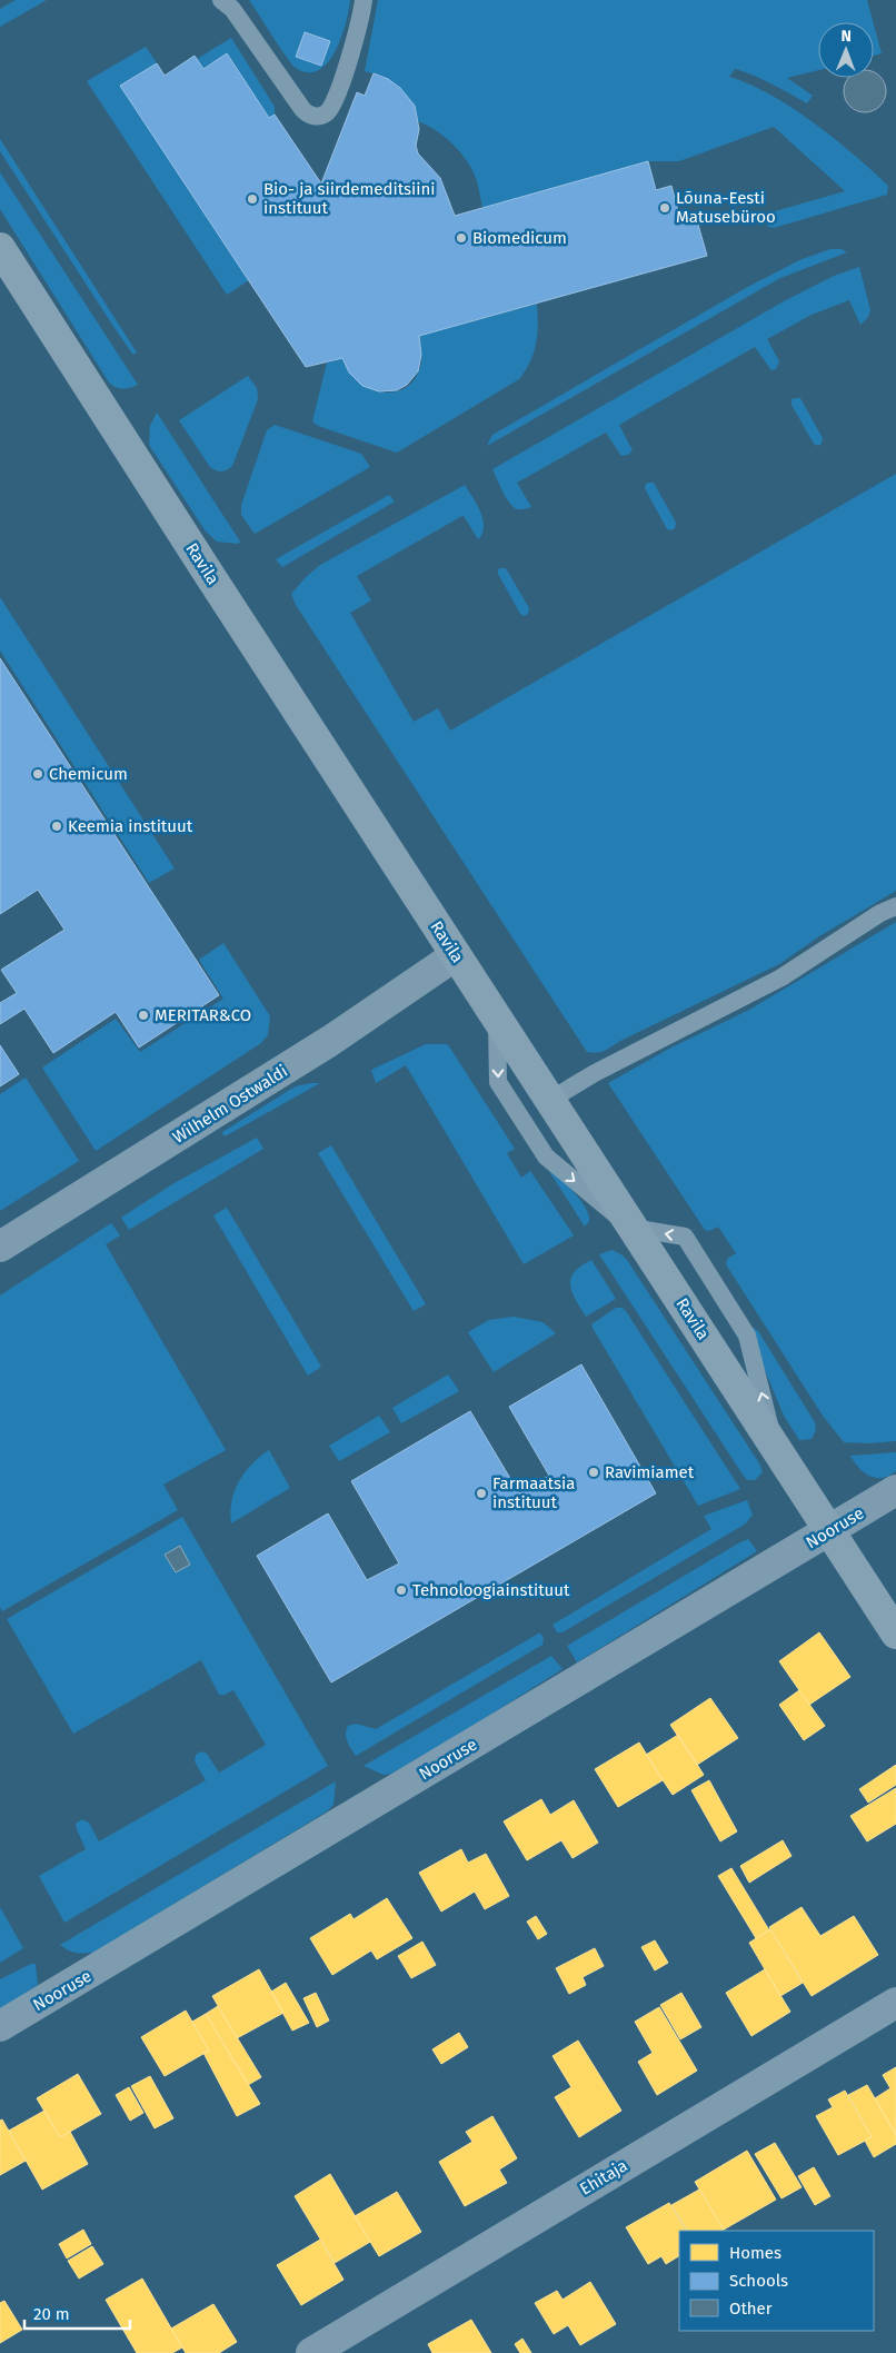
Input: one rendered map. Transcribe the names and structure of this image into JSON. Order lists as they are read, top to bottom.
{
  "streets": {
    "street": [
      "Ravila",
      "Wilhelm Ostwaldi",
      "Nooruse",
      "Ehitaja"
    ]
  },
  "crossings": [
    ["Ravila", "Wilhelm Ostwaldi"],
    ["Ravila", "Nooruse"]
  ],
  "places": [
    "Bio- ja siirdemeditsiini instituut",
    "Lõuna-Eesti Matusebüroo",
    "Biomedicum",
    "Chemicum",
    "Keemia instituut",
    "MERITAR&CO",
    "Ravimiamet",
    "Farmaatsia instituut",
    "Tehnoloogiainstituut"
  ],
  "legend": ["Homes", "Schools", "Other"],
  "scale_bar": "20 m",
  "north": "top"
}
